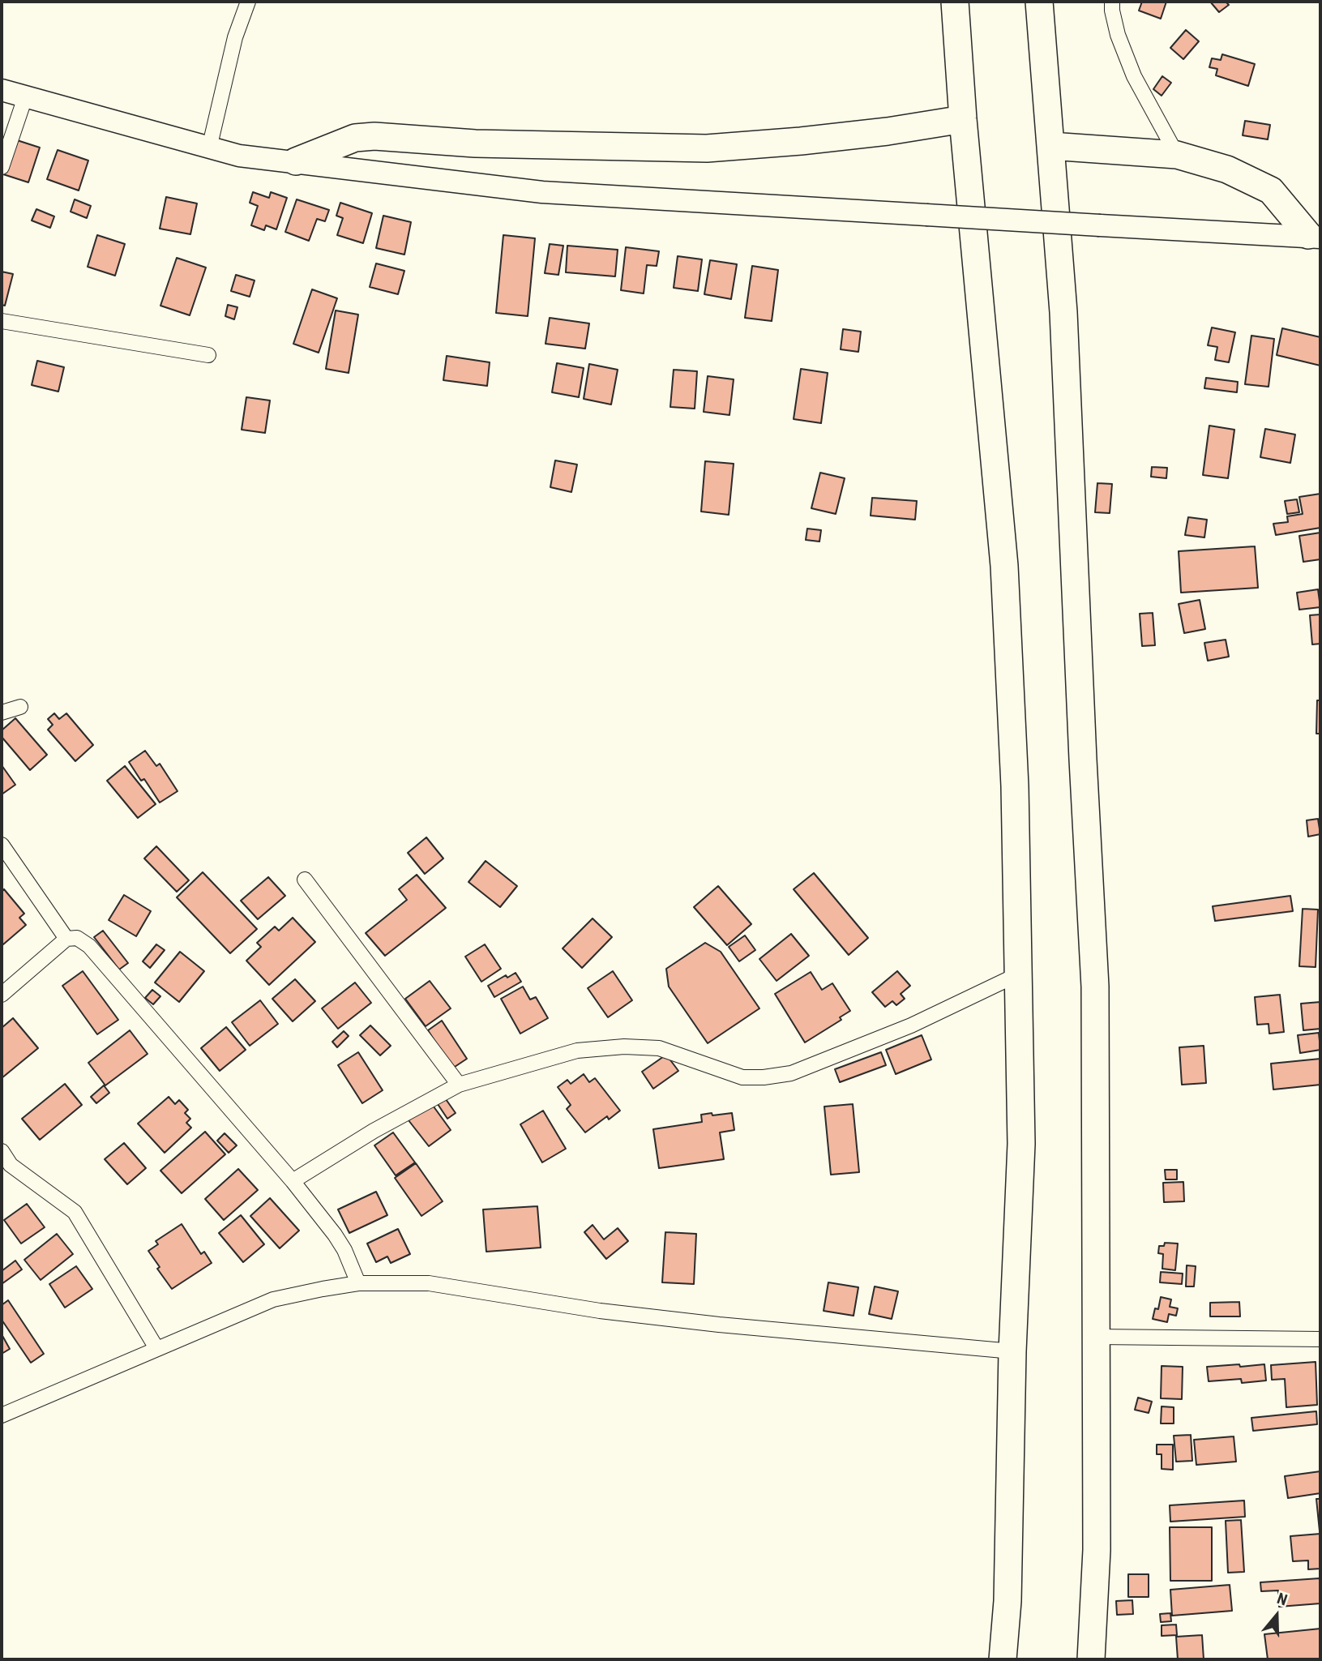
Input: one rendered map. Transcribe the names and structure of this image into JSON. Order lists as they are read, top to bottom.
{
  "north": "top"
}
